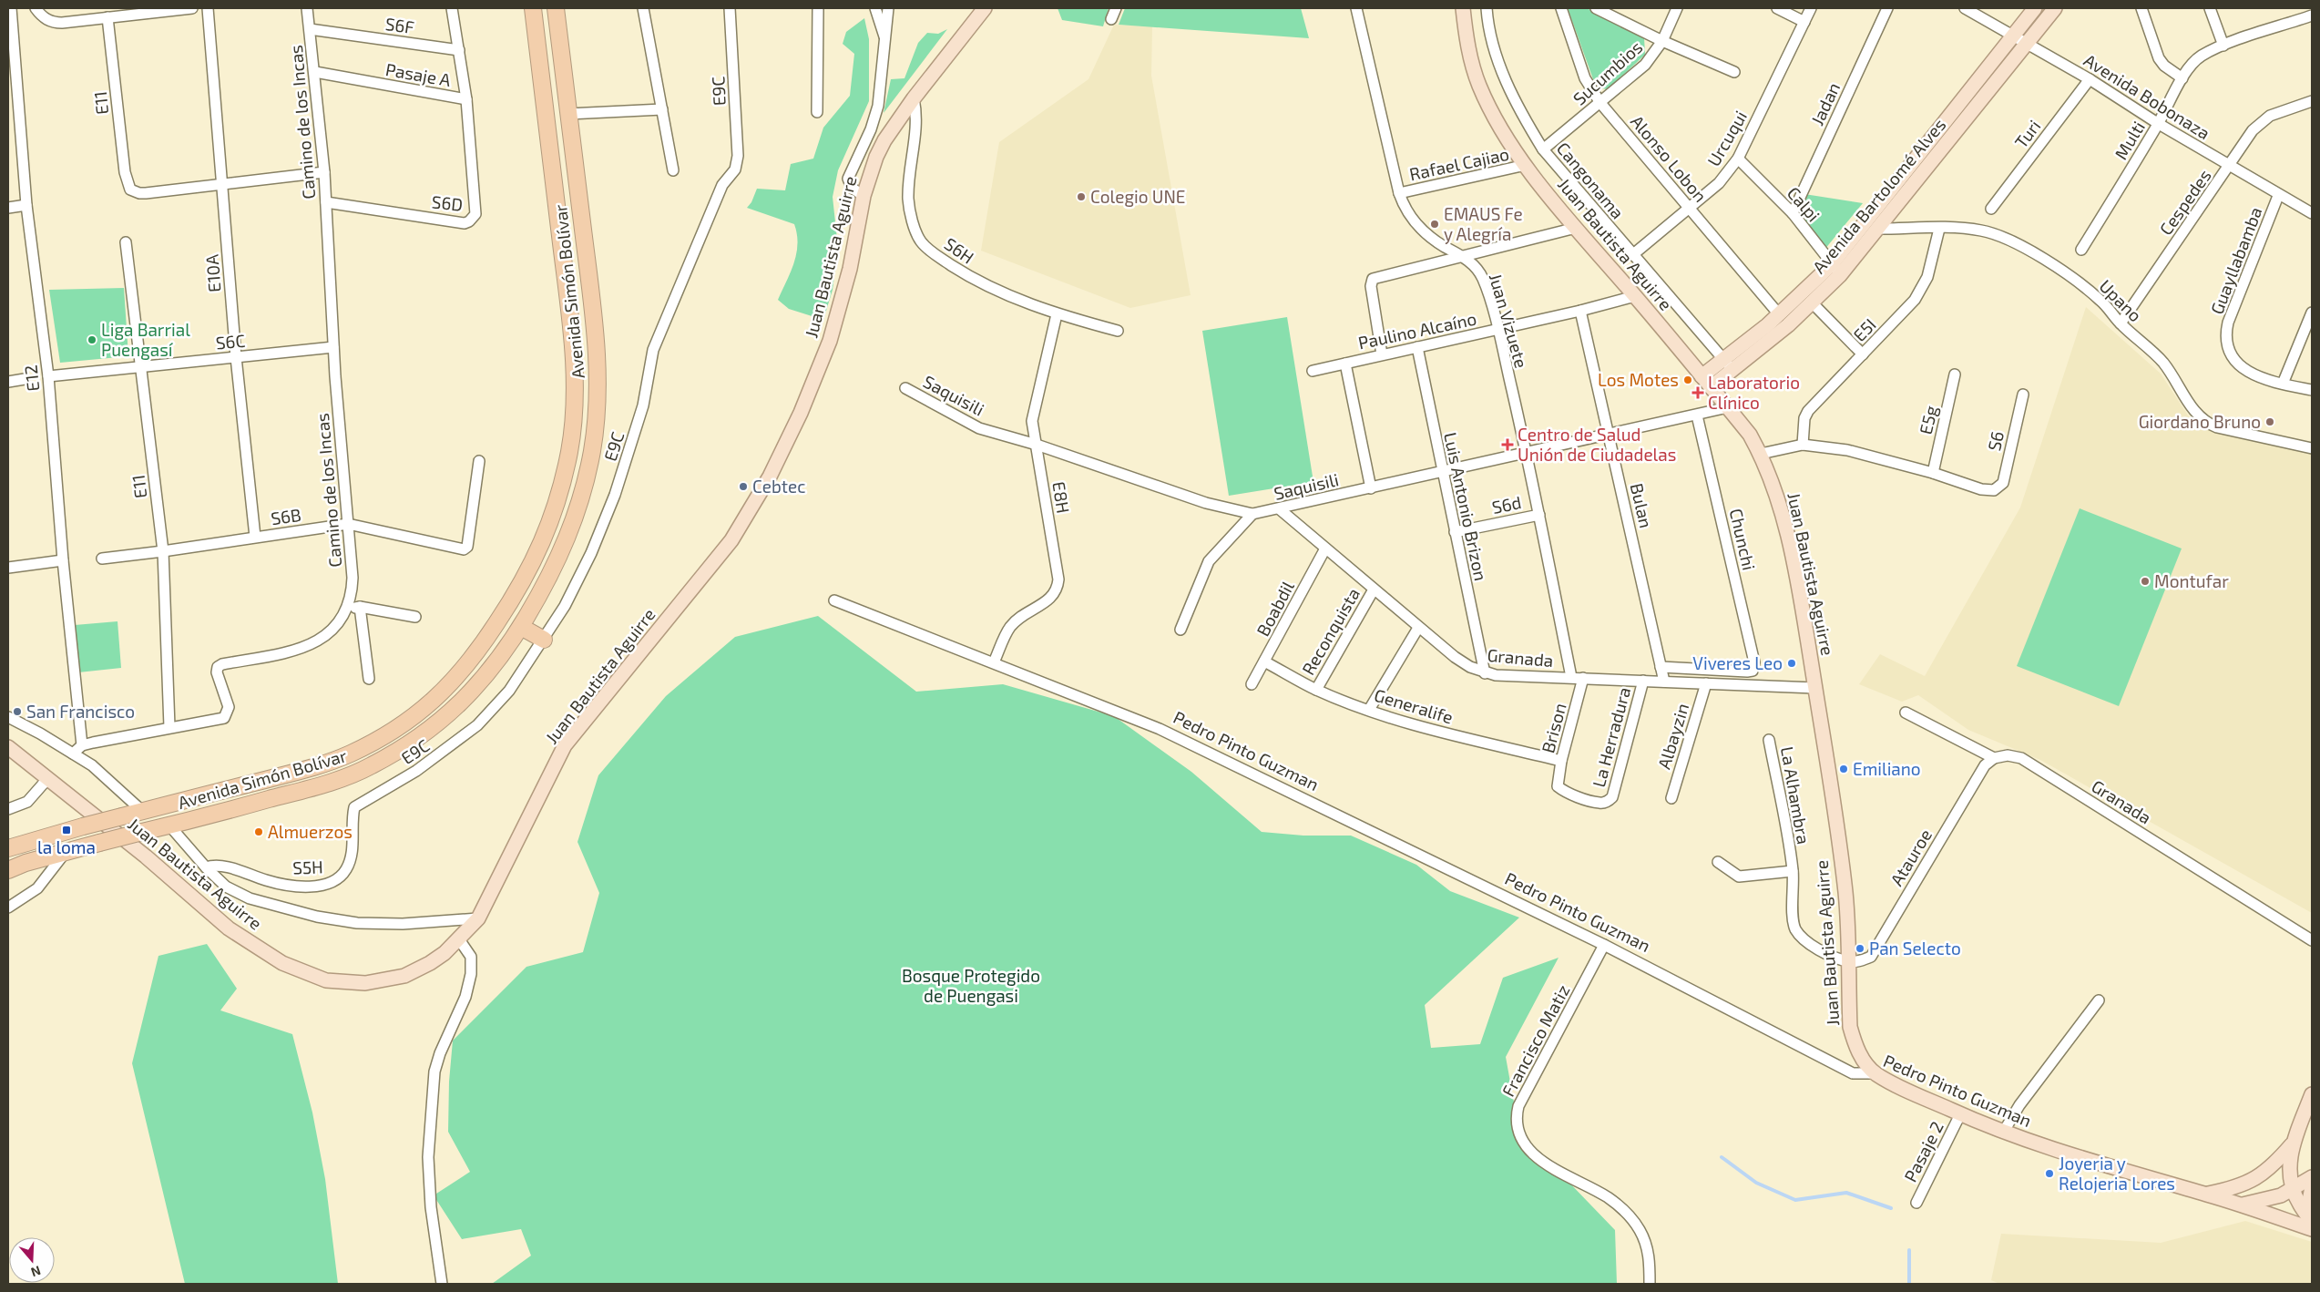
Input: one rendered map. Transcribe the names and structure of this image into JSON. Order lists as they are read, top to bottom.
{
  "streets": {
    "highway": ["Avenida Simón Bolívar"],
    "main road": ["Avenida Bartolomé Alves", "Juan Bautista Aguirre", "Pedro Pinto Guzman"],
    "street": [
      "S6F",
      "Sucumbios",
      "Pasaje A",
      "E9C",
      "Avenida Bobonaza",
      "E11",
      "Jadan",
      "Camino de los Incas",
      "Turi",
      "Urcuqui",
      "Multi",
      "Alonso Lobon",
      "Rafael Cajiao",
      "Cangonama",
      "Cespedes",
      "S6D",
      "Calpi",
      "S6H",
      "Guayllabamba",
      "E10A",
      "Upano",
      "Juan Vizuete",
      "E5I",
      "Paulino Alcaíno",
      "S6C",
      "E12",
      "Saquisili",
      "E5g",
      "S6",
      "E8H",
      "S6d",
      "Bulan",
      "Luis Antonio Brizon",
      "S6B",
      "Chunchi",
      "Boabdil",
      "Reconquista",
      "Granada",
      "Generalife",
      "Brison",
      "Albayzin",
      "La Herradura",
      "La Alhambra",
      "Atauroe",
      "S5H",
      "Francisco Matiz",
      "Pasaje 2"
    ]
  },
  "crossings": [
    ["S6F", "Pasaje A"],
    ["S6F", "Camino de los Incas"],
    ["Sucumbios", "Alonso Lobon"],
    ["Sucumbios", "Cangonama"],
    ["Pasaje A", "Camino de los Incas"],
    ["Pasaje A", "S6D"],
    ["E9C", "S5H"],
    ["Avenida Bobonaza", "Turi"],
    ["Avenida Bobonaza", "Multi"],
    ["Avenida Bobonaza", "Avenida Bartolomé Alves"],
    ["Avenida Bobonaza", "Cespedes"],
    ["Avenida Bobonaza", "Guayllabamba"],
    ["E11", "Camino de los Incas"],
    ["E11", "E10A"],
    ["E11", "S6C"],
    ["E11", "S6B"],
    ["Jadan", "Calpi"],
    ["Camino de los Incas", "S6D"],
    ["Camino de los Incas", "S6C"],
    ["Camino de los Incas", "E12"],
    ["Camino de los Incas", "S6B"],
    ["Urcuqui", "Alonso Lobon"],
    ["Urcuqui", "Cangonama"],
    ["Urcuqui", "Calpi"],
    ["Alonso Lobon", "Avenida Bartolomé Alves"],
    ["Rafael Cajiao", "Juan Bautista Aguirre"],
    ["Rafael Cajiao", "Juan Vizuete"],
    ["Cangonama", "Avenida Bartolomé Alves"],
    ["Avenida Bartolomé Alves", "Calpi"],
    ["Avenida Bartolomé Alves", "Juan Bautista Aguirre"],
    ["Avenida Bartolomé Alves", "Upano"],
    ["Cespedes", "Upano"],
    ["Juan Bautista Aguirre", "S6H"],
    ["Juan Bautista Aguirre", "Paulino Alcaíno"],
    ["Juan Bautista Aguirre", "Saquisili"],
    ["Juan Bautista Aguirre", "Granada"],
    ["Juan Bautista Aguirre", "Pedro Pinto Guzman"],
    ["Juan Bautista Aguirre", "La Alhambra"],
    ["Juan Bautista Aguirre", "Atauroe"],
    ["S6H", "E8H"],
    ["E10A", "S6C"],
    ["E10A", "S6B"],
    ["Upano", "E5I"],
    ["Juan Vizuete", "Paulino Alcaíno"],
    ["Juan Vizuete", "Saquisili"],
    ["Juan Vizuete", "S6d"],
    ["Juan Vizuete", "Granada"],
    ["Paulino Alcaíno", "Bulan"],
    ["Paulino Alcaíno", "Luis Antonio Brizon"],
    ["S6C", "E12"],
    ["Saquisili", "E8H"],
    ["Saquisili", "Bulan"],
    ["Saquisili", "Luis Antonio Brizon"],
    ["Saquisili", "Chunchi"],
    ["Saquisili", "Granada"],
    ["E5g", "S6"],
    ["E8H", "Pedro Pinto Guzman"],
    ["S6d", "Luis Antonio Brizon"],
    ["Bulan", "Chunchi"],
    ["Bulan", "Granada"],
    ["Luis Antonio Brizon", "Granada"],
    ["Boabdil", "Granada"],
    ["Boabdil", "Generalife"],
    ["Reconquista", "Granada"],
    ["Reconquista", "Generalife"],
    ["Granada", "Brison"],
    ["Granada", "Albayzin"],
    ["Granada", "La Herradura"],
    ["Granada", "Atauroe"],
    ["Generalife", "Brison"],
    ["Brison", "La Herradura"],
    ["Pedro Pinto Guzman", "Francisco Matiz"],
    ["Pedro Pinto Guzman", "Pasaje 2"],
    ["La Alhambra", "Atauroe"]
  ],
  "parks": ["Bosque Protegido de Puengasi"],
  "places": {
    "other": [
      "Colegio UNE",
      "EMAUS Fe y Alegría",
      "Liga Barrial Puengasí",
      "Los Motes",
      "Giordano Bruno",
      "Cebtec",
      "Montufar",
      "Viveres Leo",
      "San Francisco",
      "Emiliano",
      "Almuerzos",
      "Pan Selecto",
      "Joyeria y Relojeria Lores"
    ],
    "health": ["Laboratorio Clínico", "Centro de Salud Unión de Ciudadelas"],
    "transit": ["la loma"]
  },
  "north": "bottom"
}
